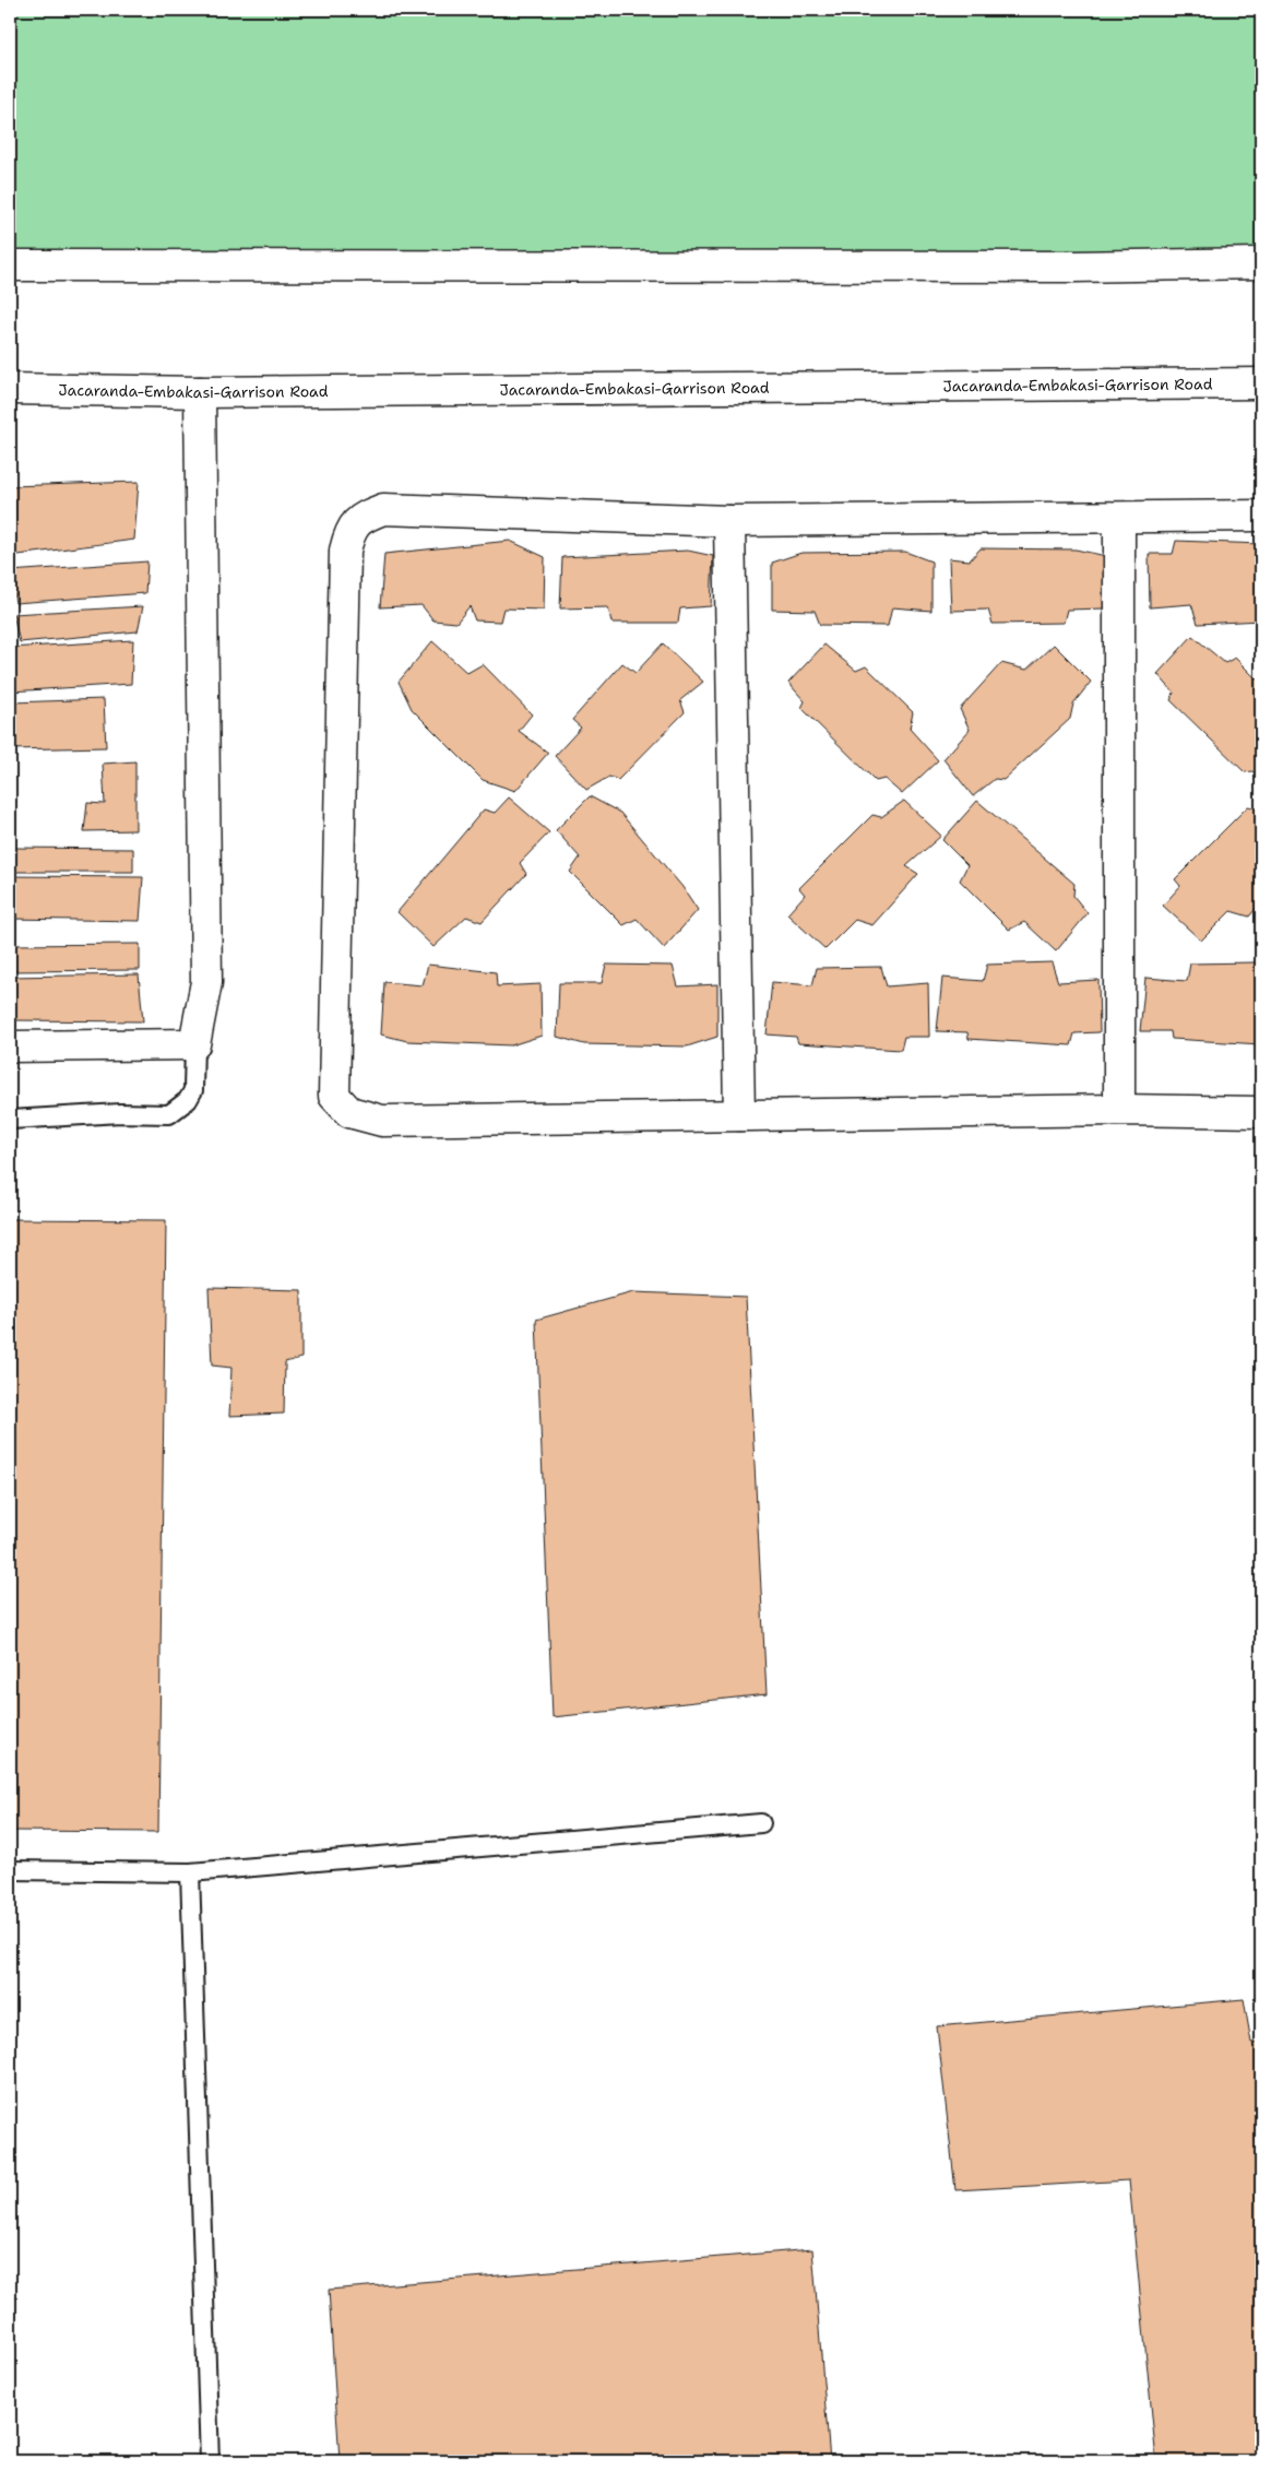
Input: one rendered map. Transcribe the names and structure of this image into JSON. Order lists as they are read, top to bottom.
{
  "streets": {
    "street": ["Jacaranda-Embakasi-Garrison Road"]
  }
}
